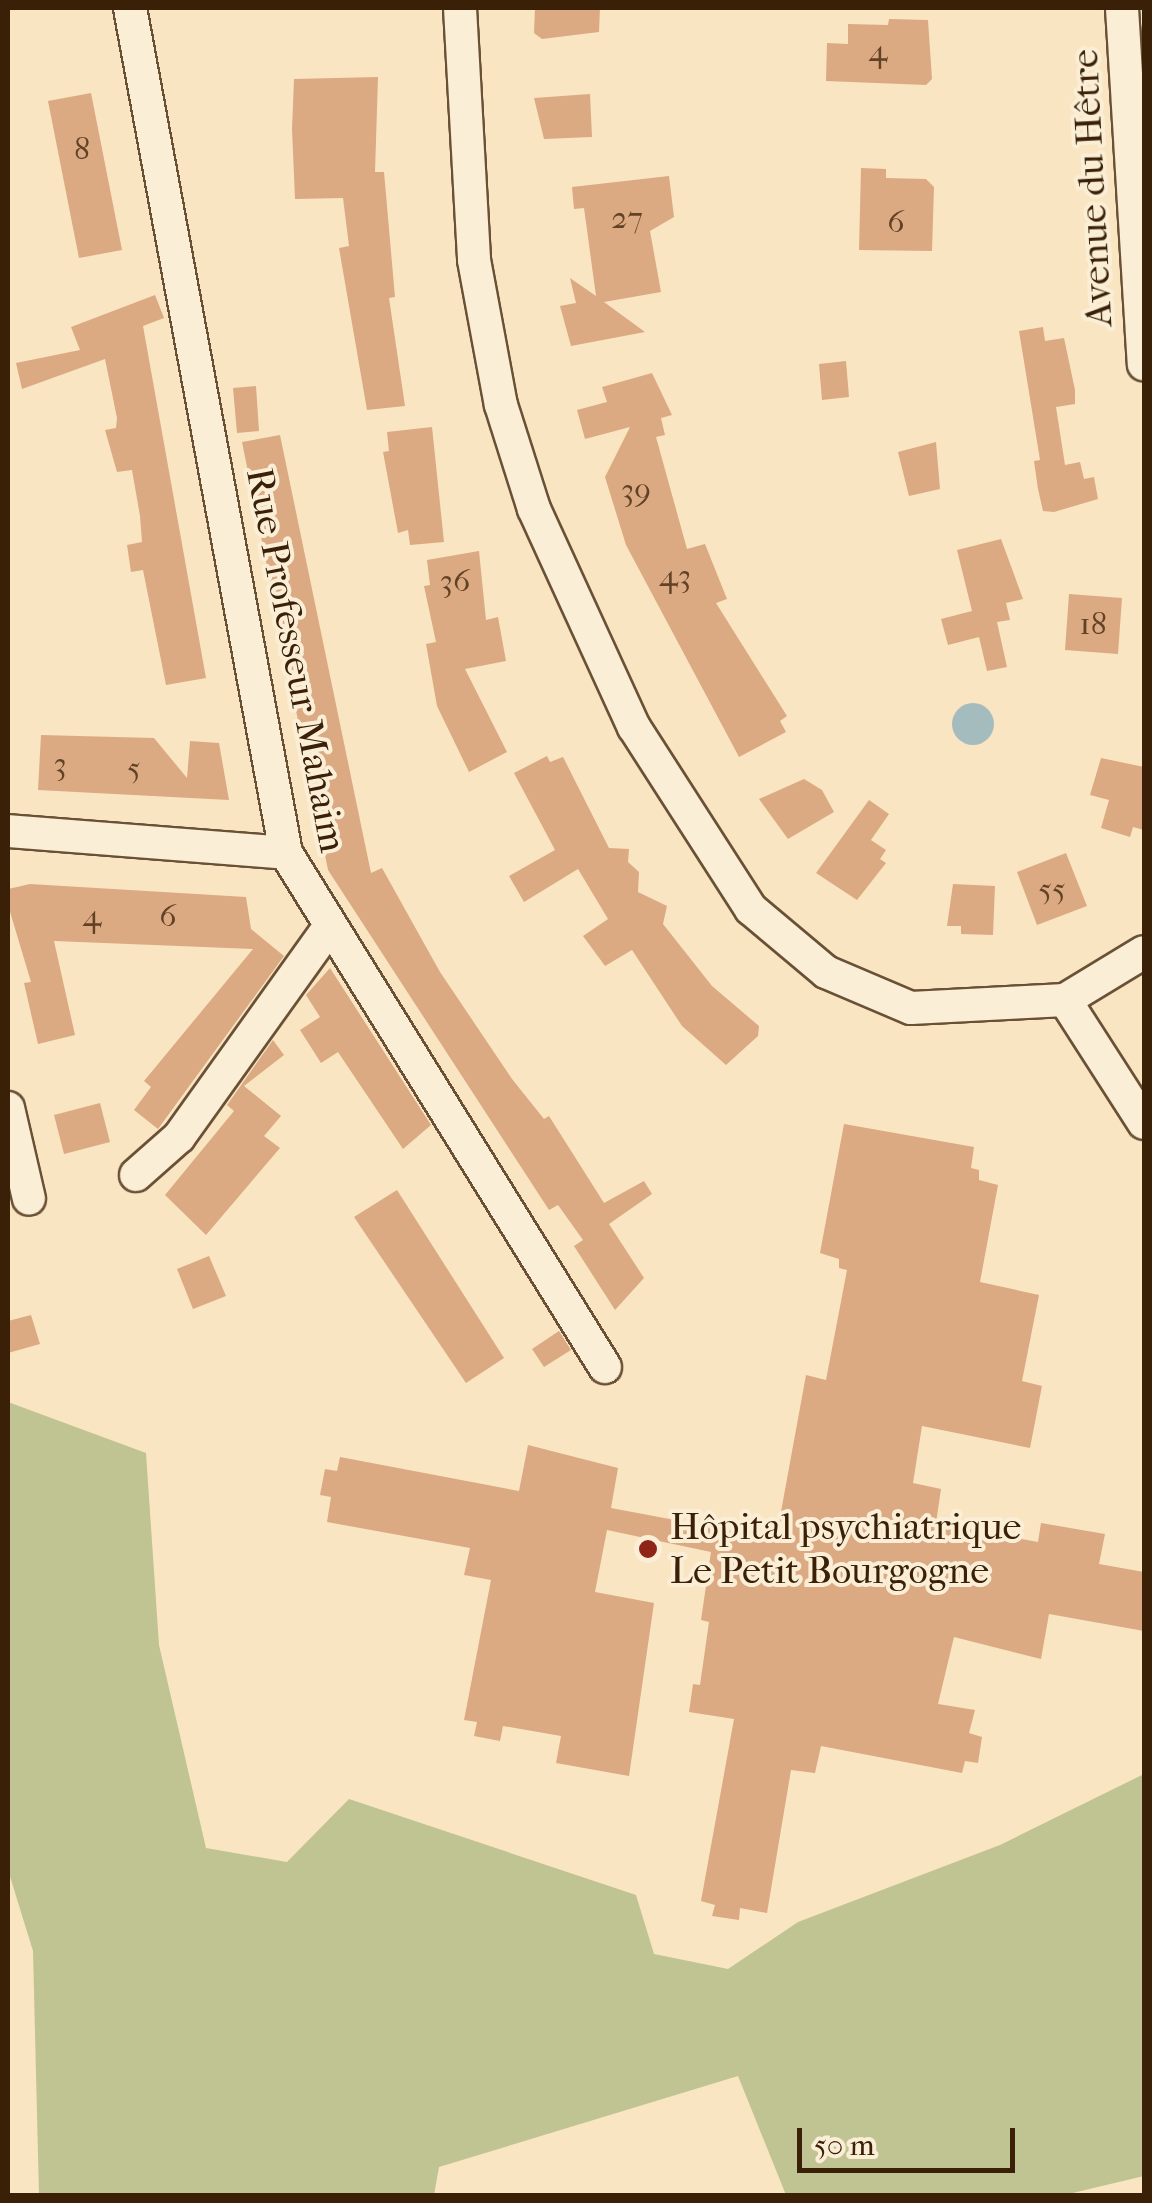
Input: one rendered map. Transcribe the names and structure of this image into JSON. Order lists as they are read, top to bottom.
{
  "streets": {
    "street": ["Avenue du Hêtre", "Rue Professeur Mahaim"]
  },
  "places": ["Hôpital psychiatrique Le Petit Bourgogne"],
  "house_numbers": [
    "4",
    "8",
    "27",
    "6",
    "39",
    "43",
    "36",
    "18",
    "3",
    "5",
    "55",
    "4",
    "6"
  ],
  "scale_bar": "50 m"
}
